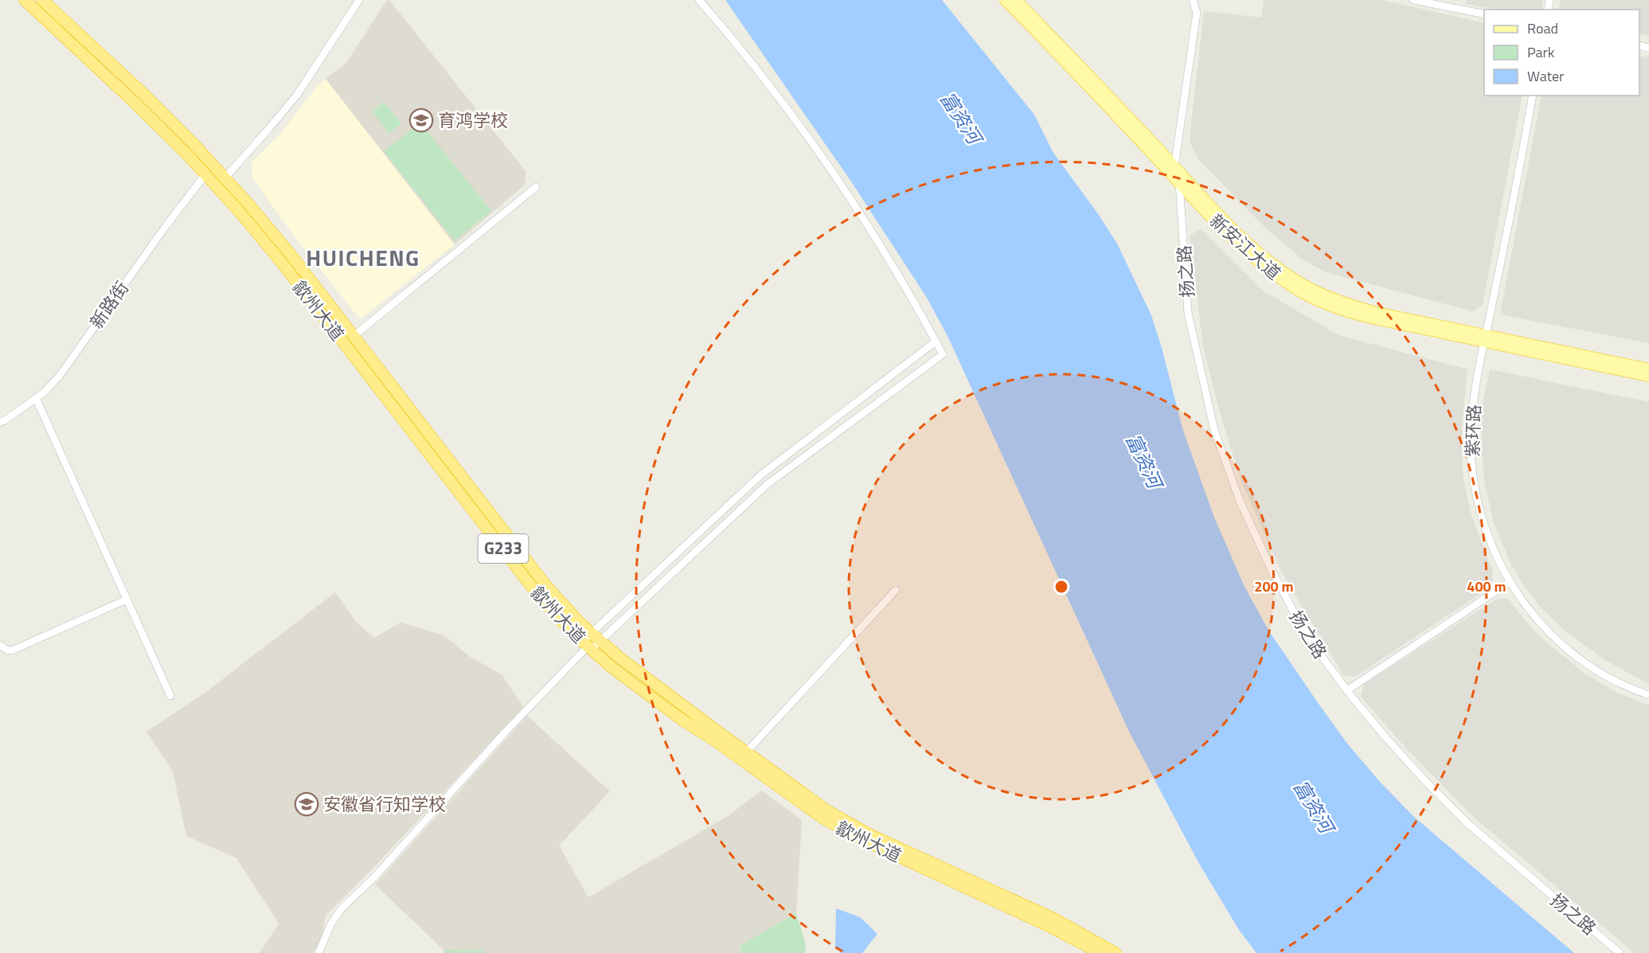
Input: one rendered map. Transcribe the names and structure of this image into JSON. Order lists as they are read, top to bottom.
{
  "streets": {
    "highway": ["歙州大道", "G233"],
    "main road": ["新安江大道"],
    "street": ["扬之路", "新路街", "紫环路"]
  },
  "crossings": [
    ["新安江大道", "扬之路"],
    ["新安江大道", "紫环路"],
    ["新路街", "歙州大道"]
  ],
  "districts": ["HUICHENG"],
  "water": ["富资河"],
  "places": {
    "school or university": ["育鸿学校", "安徽省行知学校"]
  },
  "legend": ["Road", "Park", "Water"],
  "rings": ["200 m", "400 m"]
}
